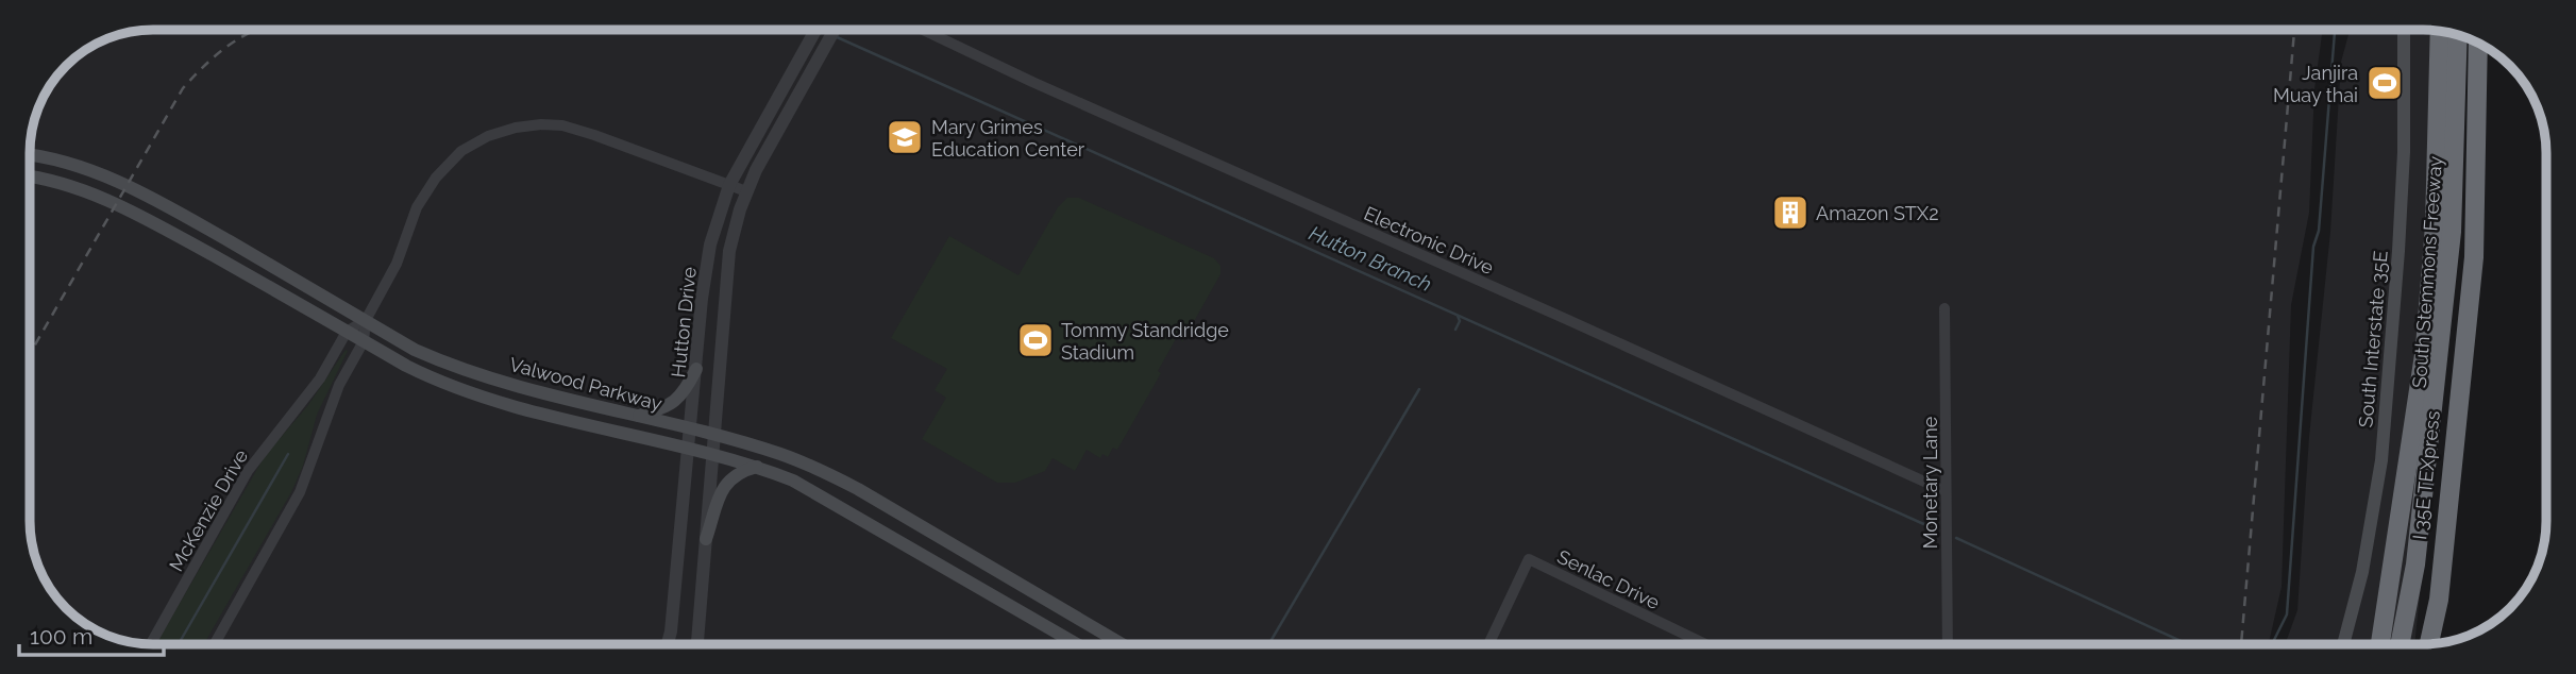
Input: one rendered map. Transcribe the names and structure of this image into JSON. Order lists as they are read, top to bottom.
{
  "streets": {
    "highway": ["South Stemmons Freeway", "I 35E TEXpress"],
    "main road": ["South Interstate 35E", "Valwood Parkway"],
    "street": [
      "Electronic Drive",
      "Hutton Drive",
      "Monetary Lane",
      "McKenzie Drive",
      "Senlac Drive"
    ]
  },
  "crossings": [
    ["Electronic Drive", "Monetary Lane"],
    ["Hutton Drive", "Valwood Parkway"],
    ["Valwood Parkway", "McKenzie Drive"]
  ],
  "water": ["Hutton Branch"],
  "places": {
    "sports": ["Janjira Muay thai", "Tommy Standridge Stadium"],
    "school or university": ["Mary Grimes Education Center"],
    "building": ["Amazon STX2"]
  },
  "scale_bar": "100 m"
}
